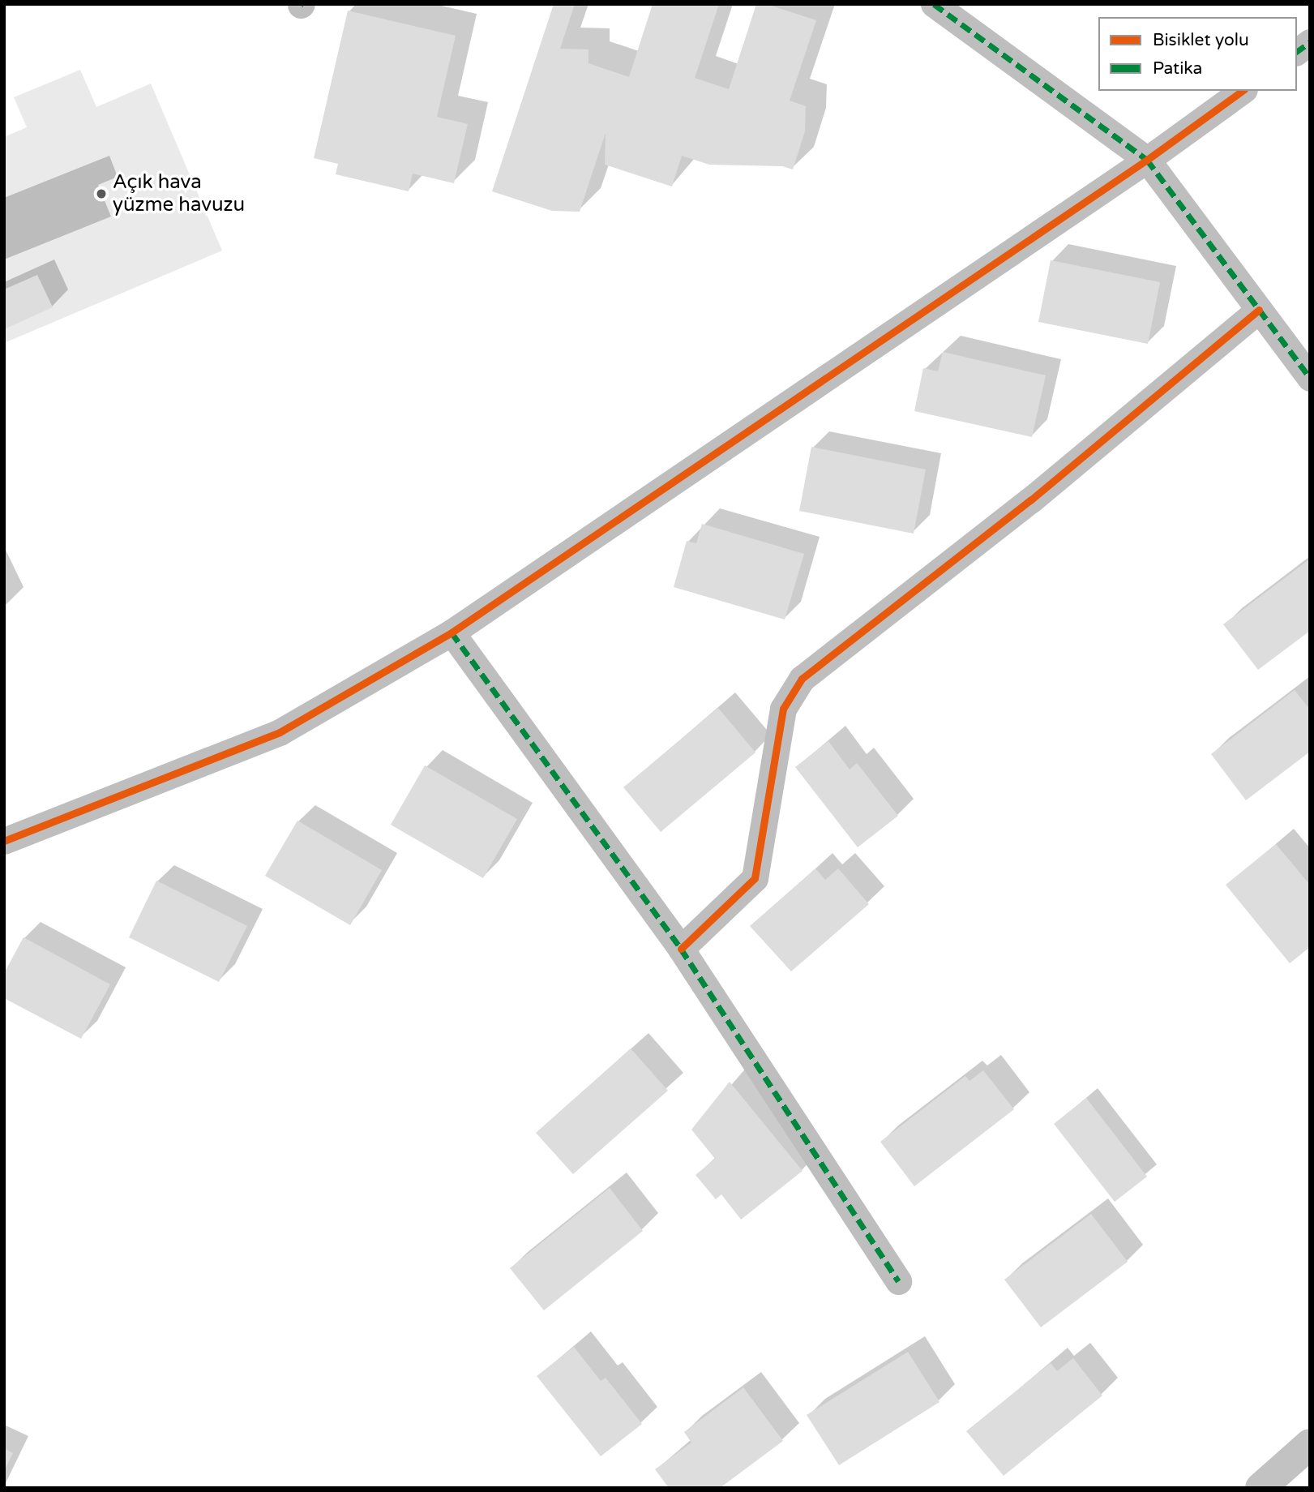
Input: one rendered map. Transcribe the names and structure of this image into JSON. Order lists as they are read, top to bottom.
{
  "places": ["Açık hava yüzme havuzu"],
  "legend": ["Bisiklet yolu", "Patika"]
}
